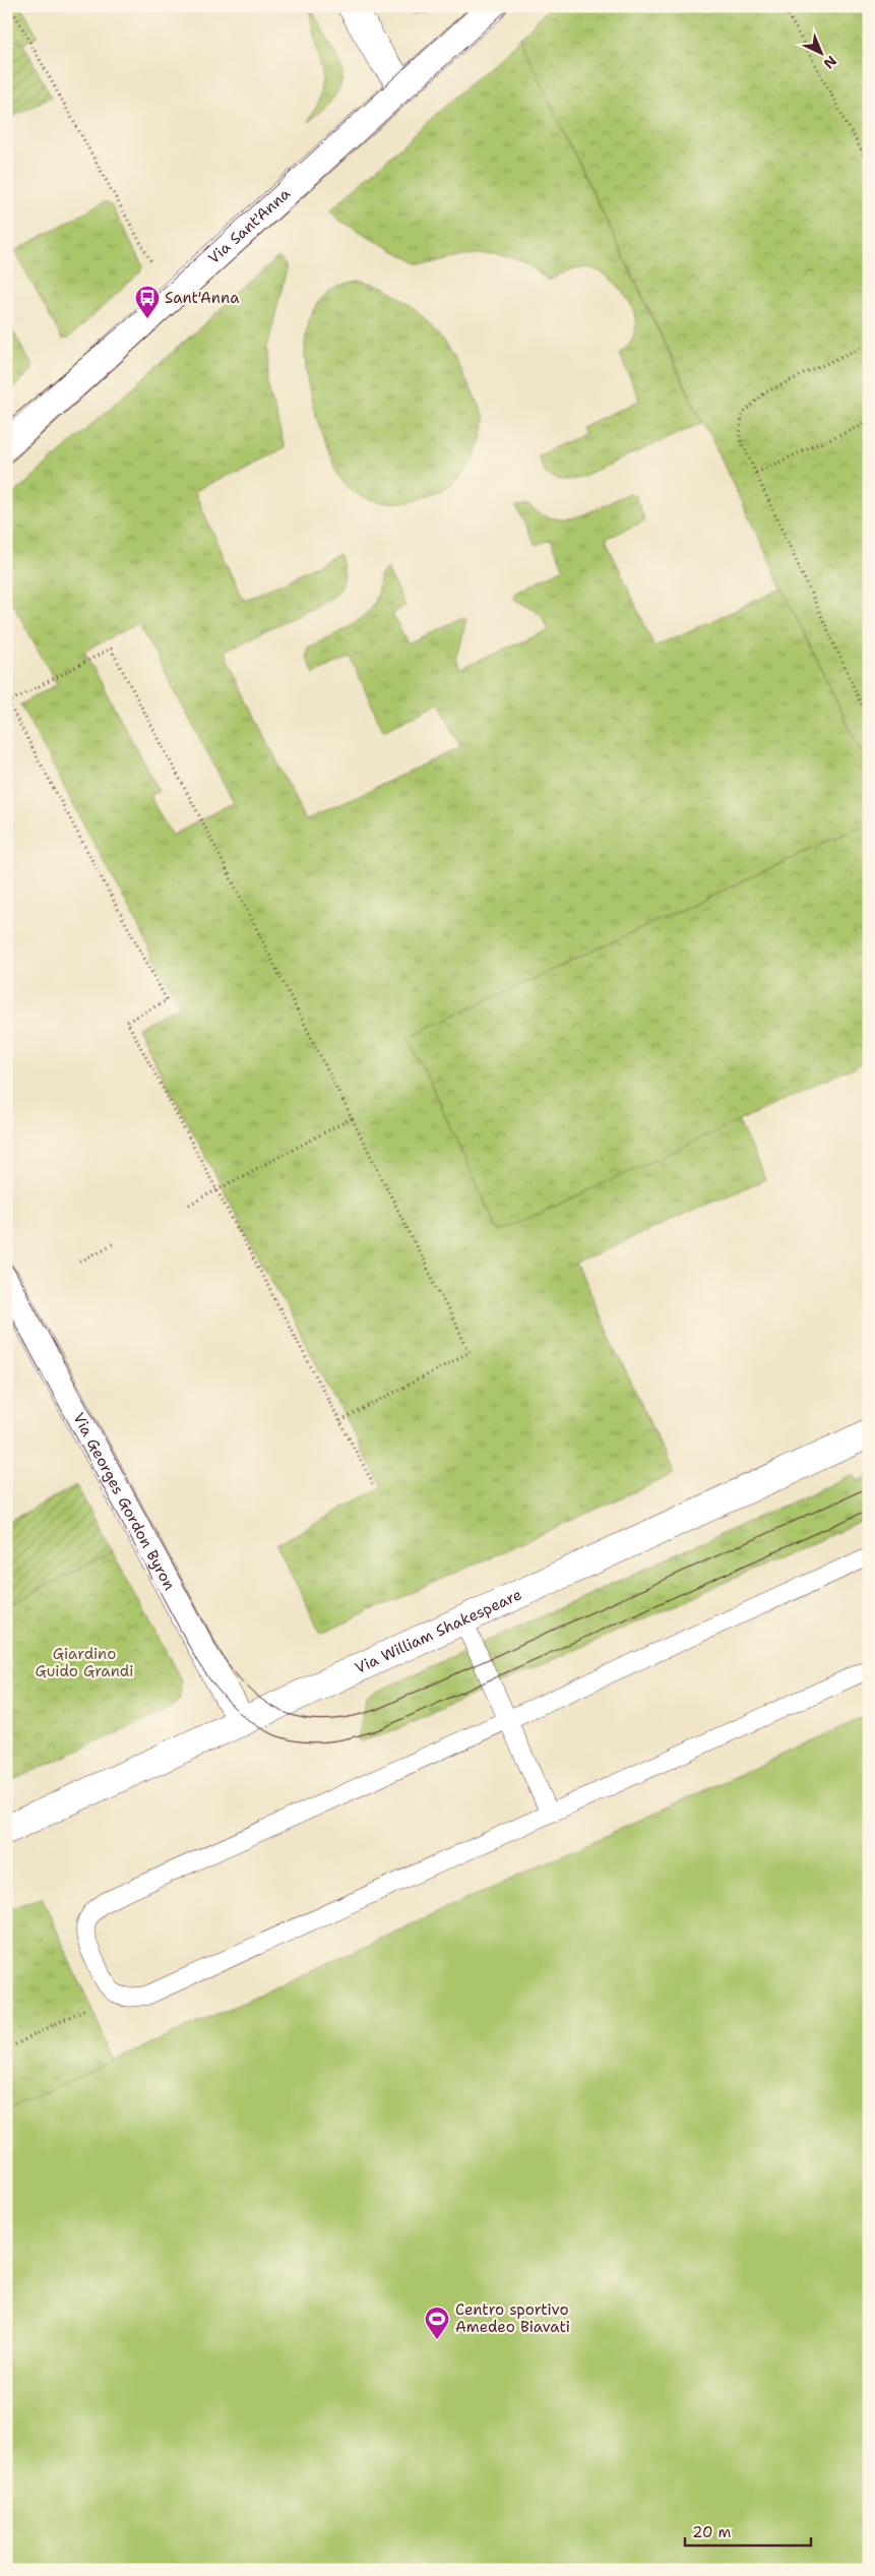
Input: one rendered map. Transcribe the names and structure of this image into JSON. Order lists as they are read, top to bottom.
{
  "streets": {
    "street": ["Via Sant'Anna", "Via Georges Gordon Byron", "Via William Shakespeare"]
  },
  "crossings": [
    ["Via Georges Gordon Byron", "Via William Shakespeare"]
  ],
  "parks": ["Giardino Guido Grandi"],
  "places": {
    "bus stop": ["Sant'Anna"],
    "sports": ["Centro sportivo Amedeo Biavati"]
  },
  "scale_bar": "20 m",
  "north": "bottom right"
}
